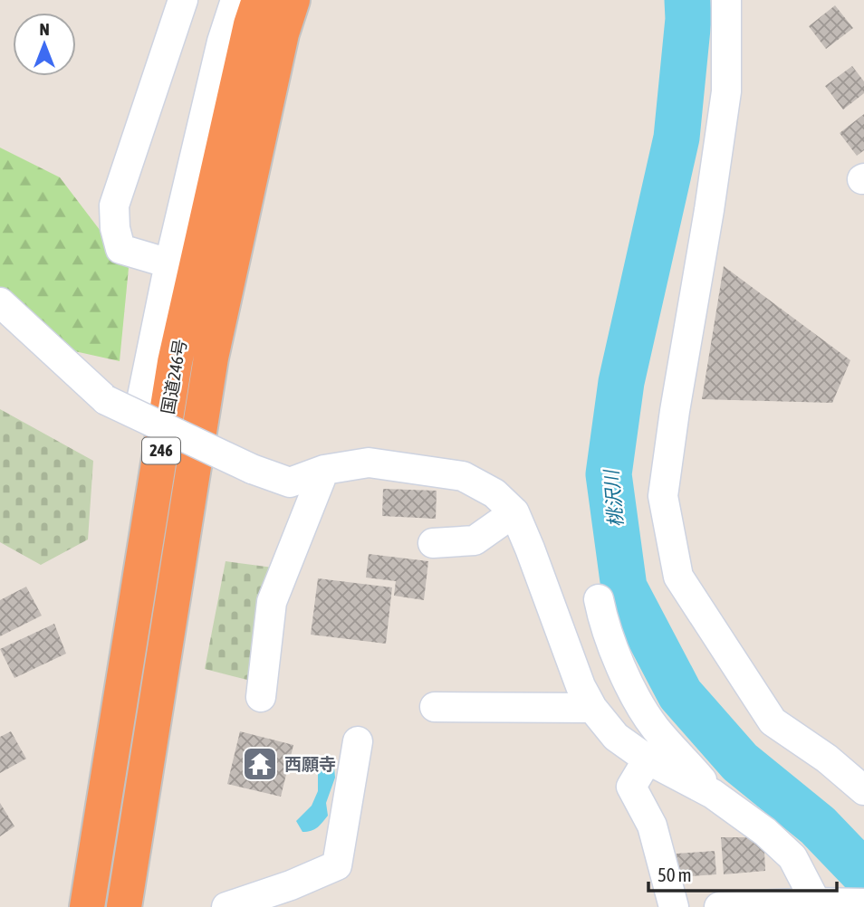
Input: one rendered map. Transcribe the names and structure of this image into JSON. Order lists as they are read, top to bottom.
{
  "streets": {
    "highway": ["国道246号", "246"]
  },
  "water": ["桃沢川"],
  "places": {
    "temple": ["西願寺"]
  },
  "scale_bar": "50 m",
  "north": "top"
}
